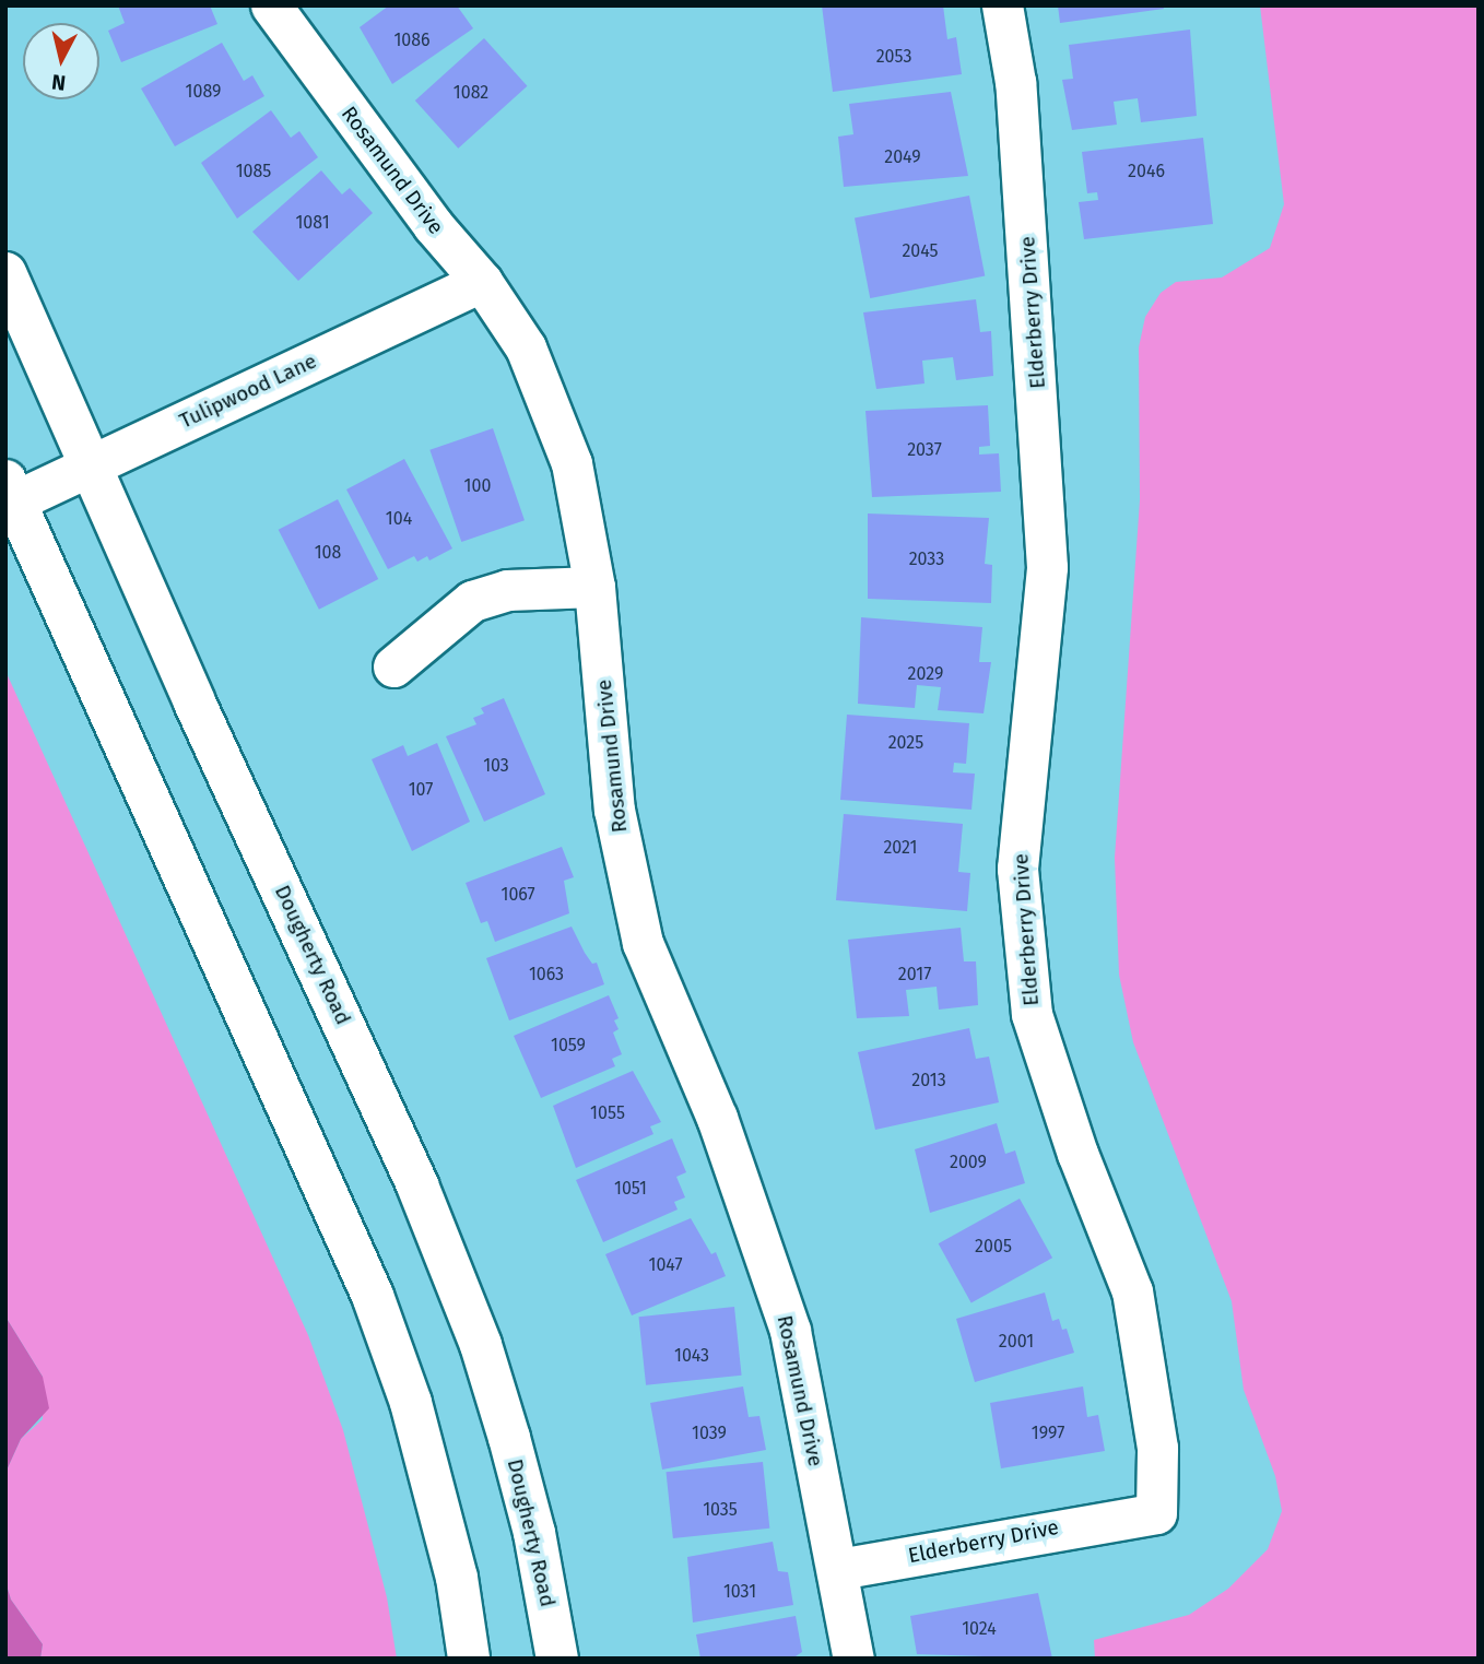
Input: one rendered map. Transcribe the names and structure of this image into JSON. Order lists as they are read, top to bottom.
{
  "streets": {
    "main road": ["Dougherty Road"],
    "street": ["Rosamund Drive", "Elderberry Drive", "Tulipwood Lane"]
  },
  "crossings": [
    ["Rosamund Drive", "Elderberry Drive"],
    ["Rosamund Drive", "Tulipwood Lane"],
    ["Tulipwood Lane", "Dougherty Road"]
  ],
  "house_numbers": [
    "1086",
    "2053",
    "1089",
    "1082",
    "2049",
    "1085",
    "2046",
    "1081",
    "2045",
    "2037",
    "100",
    "104",
    "108",
    "2033",
    "2029",
    "2025",
    "103",
    "107",
    "2021",
    "1067",
    "1063",
    "2017",
    "1059",
    "2013",
    "1055",
    "2009",
    "1051",
    "2005",
    "1047",
    "2001",
    "1043",
    "1039",
    "1997",
    "1035",
    "1031",
    "1024"
  ],
  "north": "bottom"
}
